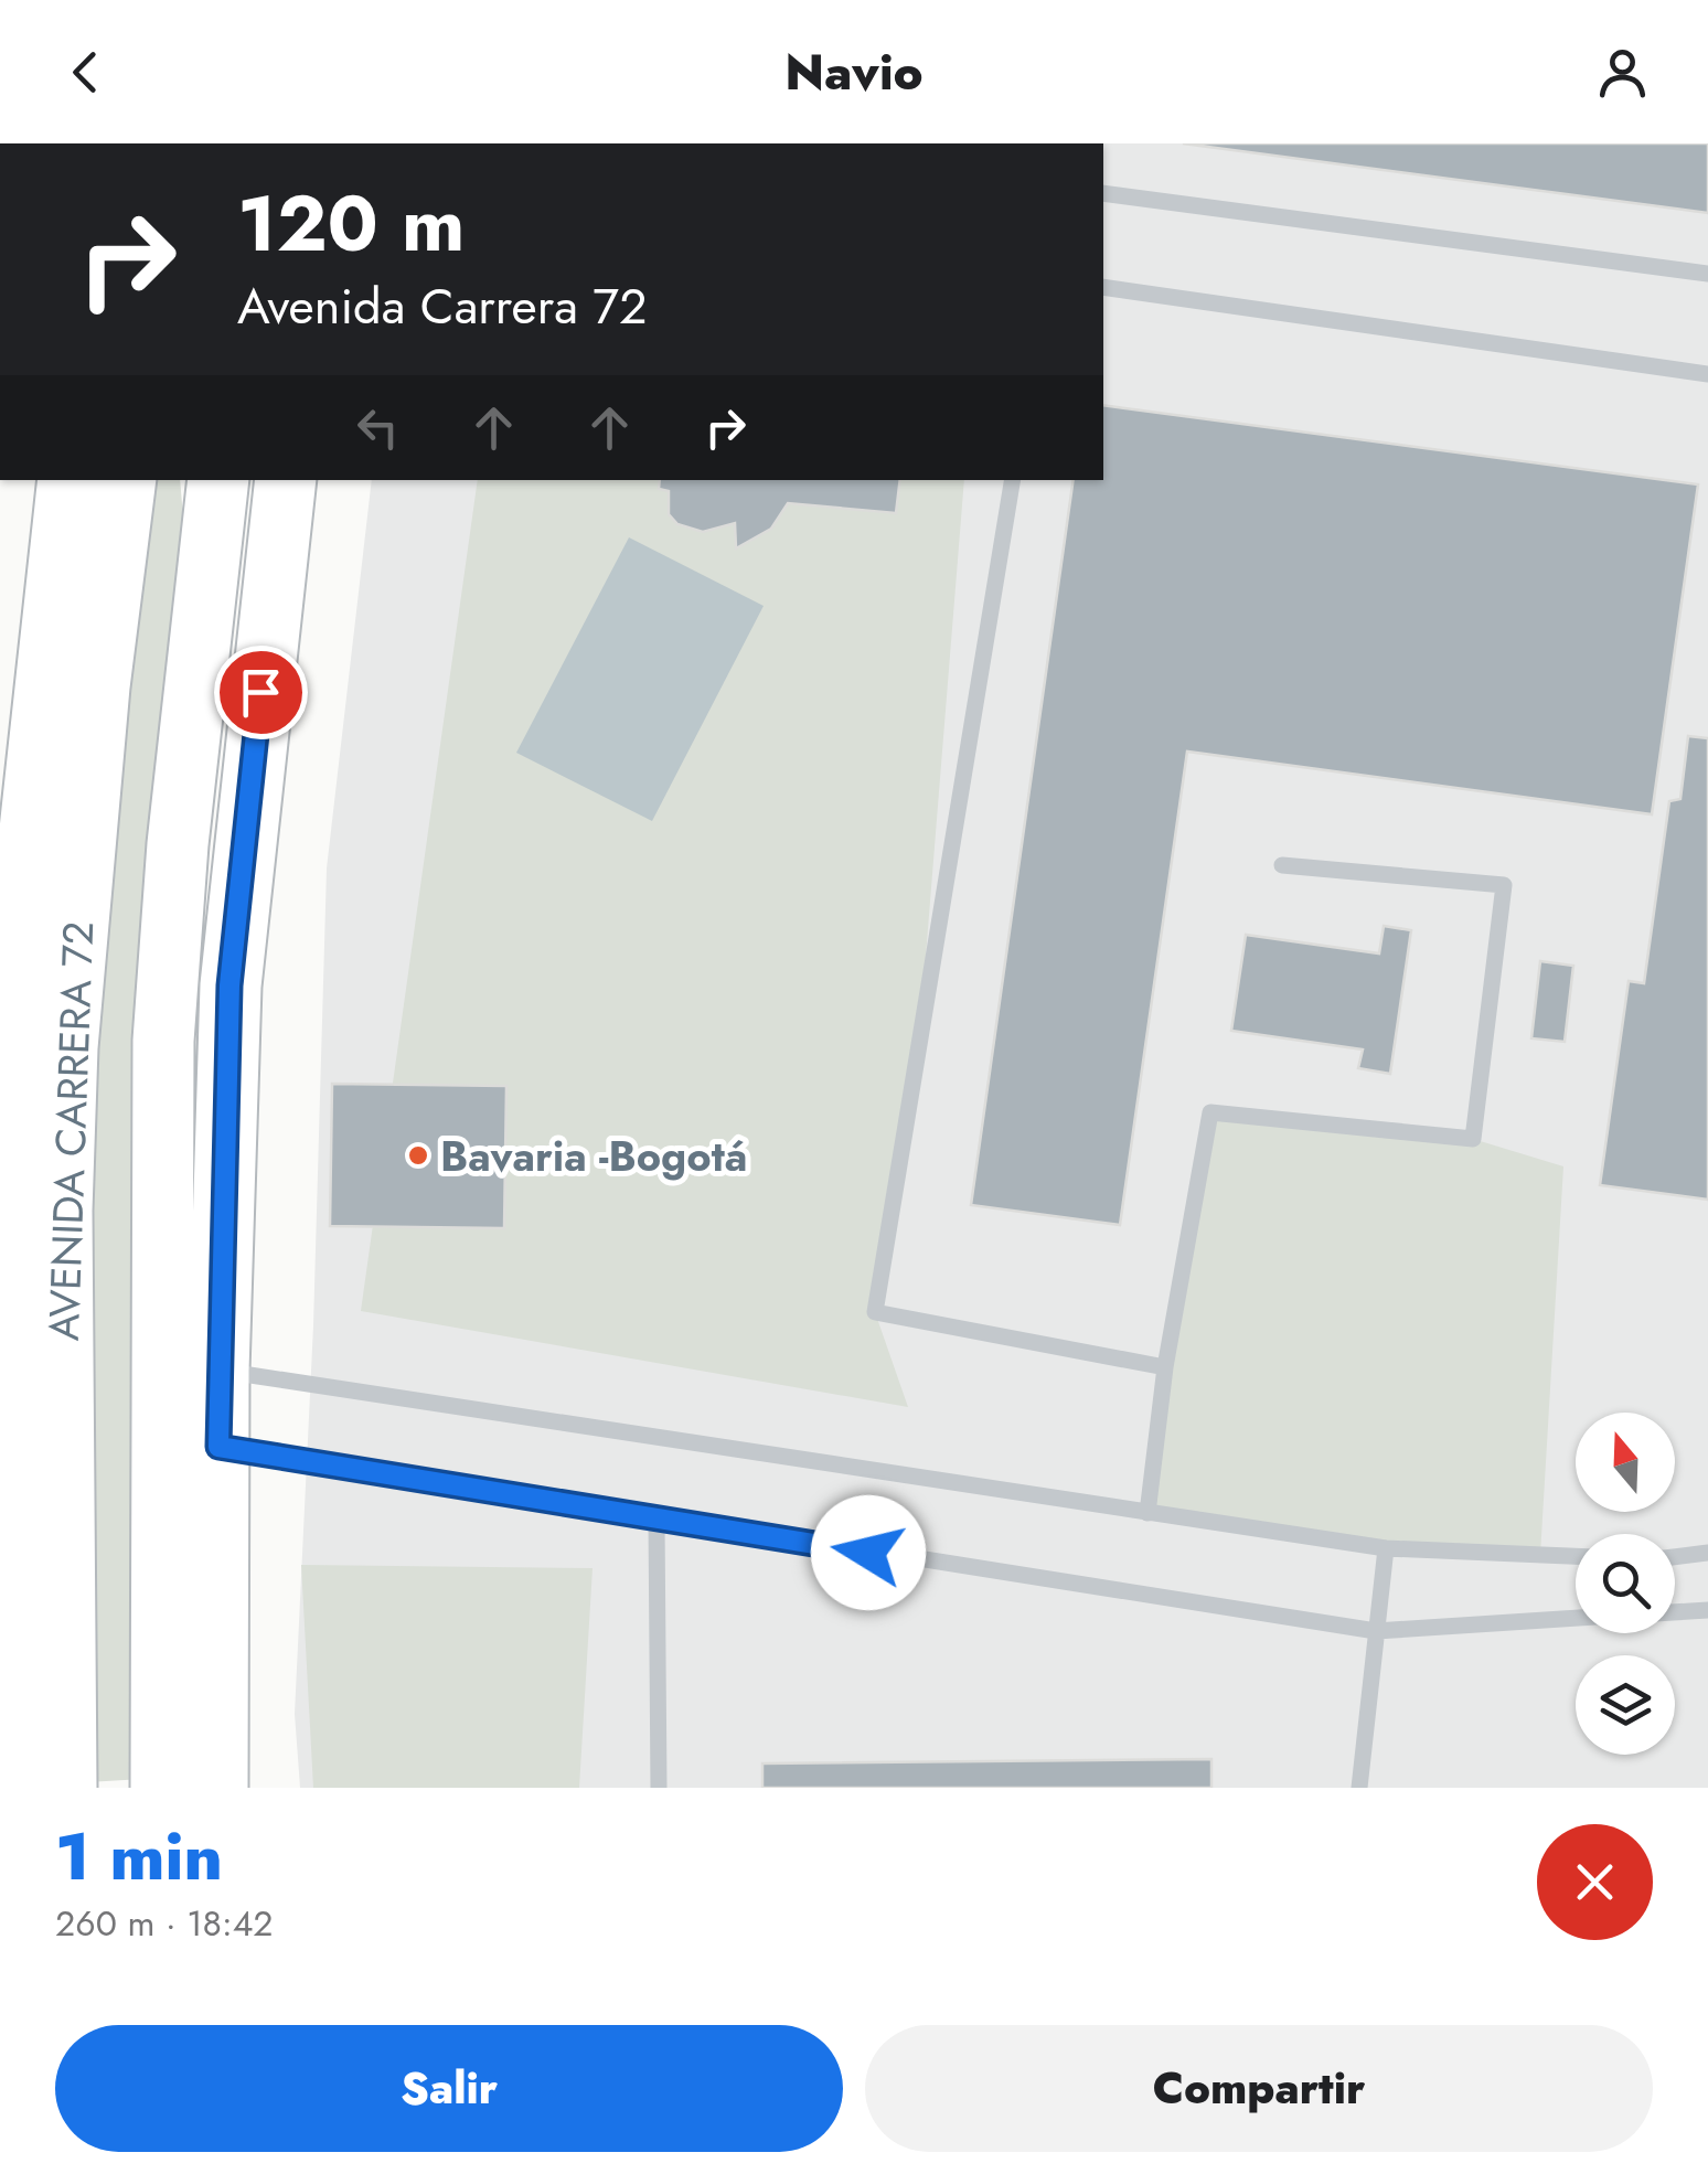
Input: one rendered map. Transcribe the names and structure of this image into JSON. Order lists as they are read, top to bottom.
{
  "streets": {
    "highway": ["AVENIDA CARRERA 72"]
  },
  "places": ["Bavaria -Bogotá"],
  "north": "top",
  "page": {
    "header": "Navio",
    "turn": ["120 m", "Avenida Carrera 72"],
    "heading": ["1 min", "260 m · 18:42"],
    "buttons": ["Salir", "Compartir"]
  }
}
